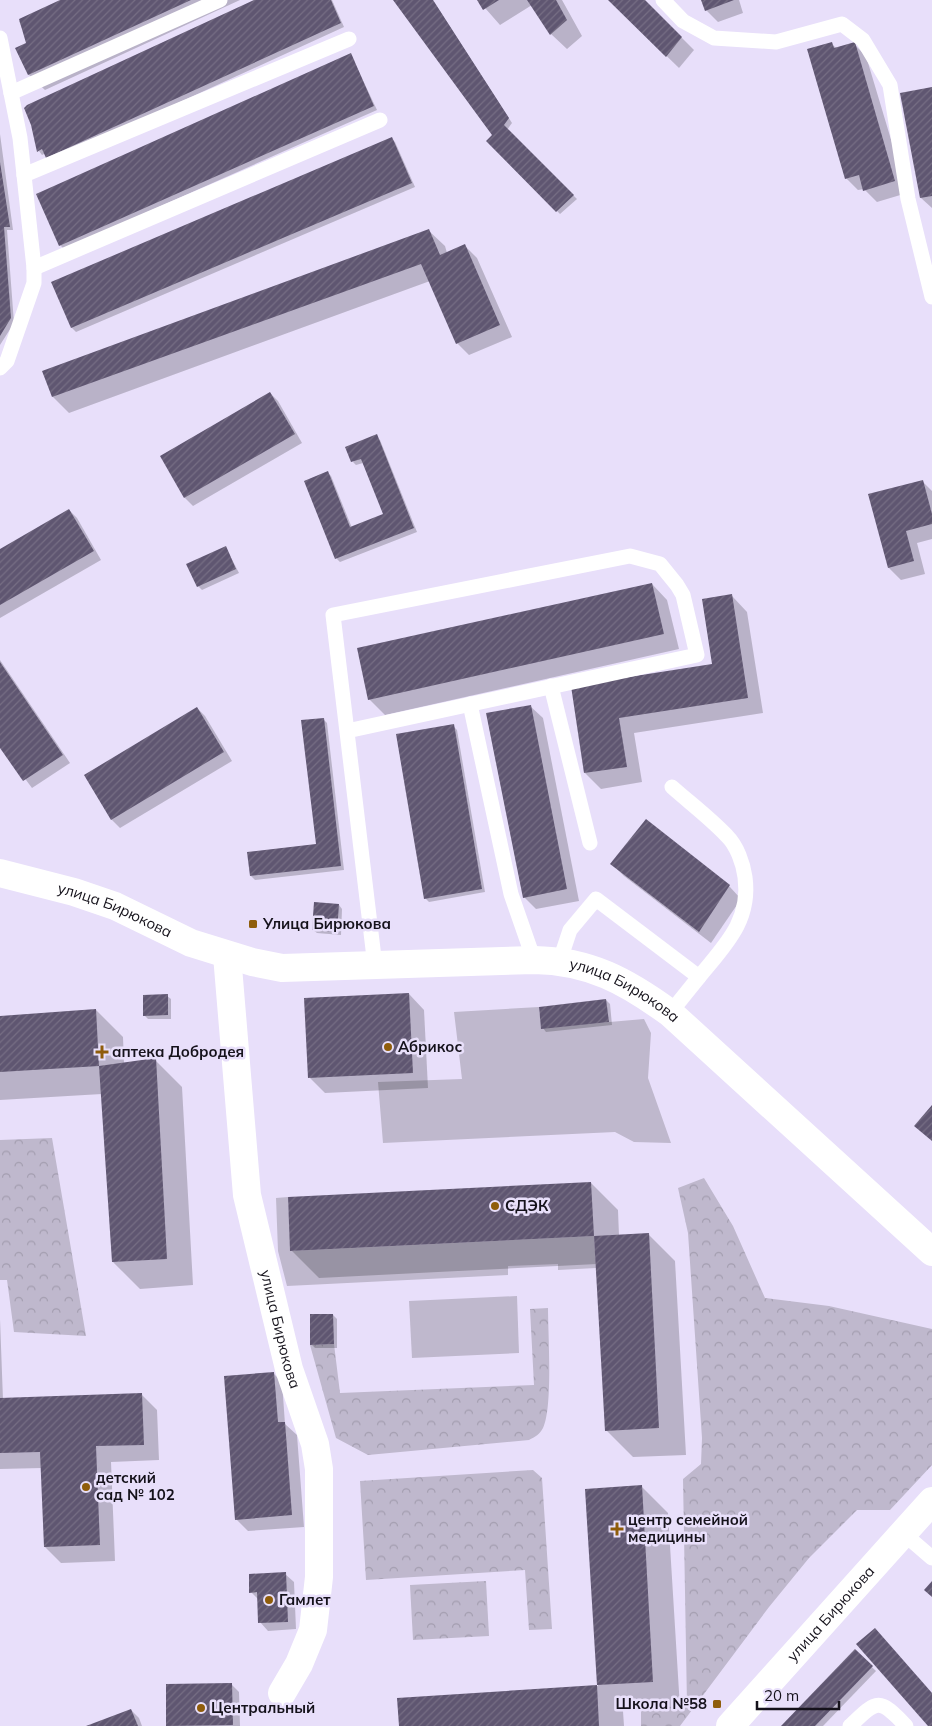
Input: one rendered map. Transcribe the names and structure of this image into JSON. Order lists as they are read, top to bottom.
{
  "streets": {
    "street": ["улица Бирюкова"]
  },
  "places": {
    "transit": ["Улица Бирюкова", "Школа №58"],
    "other": [
      "Абрикос",
      "СДЭК",
      "детский сад № 102",
      "Гамлет",
      "Центральный"
    ],
    "health": ["аптека Добродея", "центр семейной медицины"]
  },
  "scale_bar": "20 m"
}
